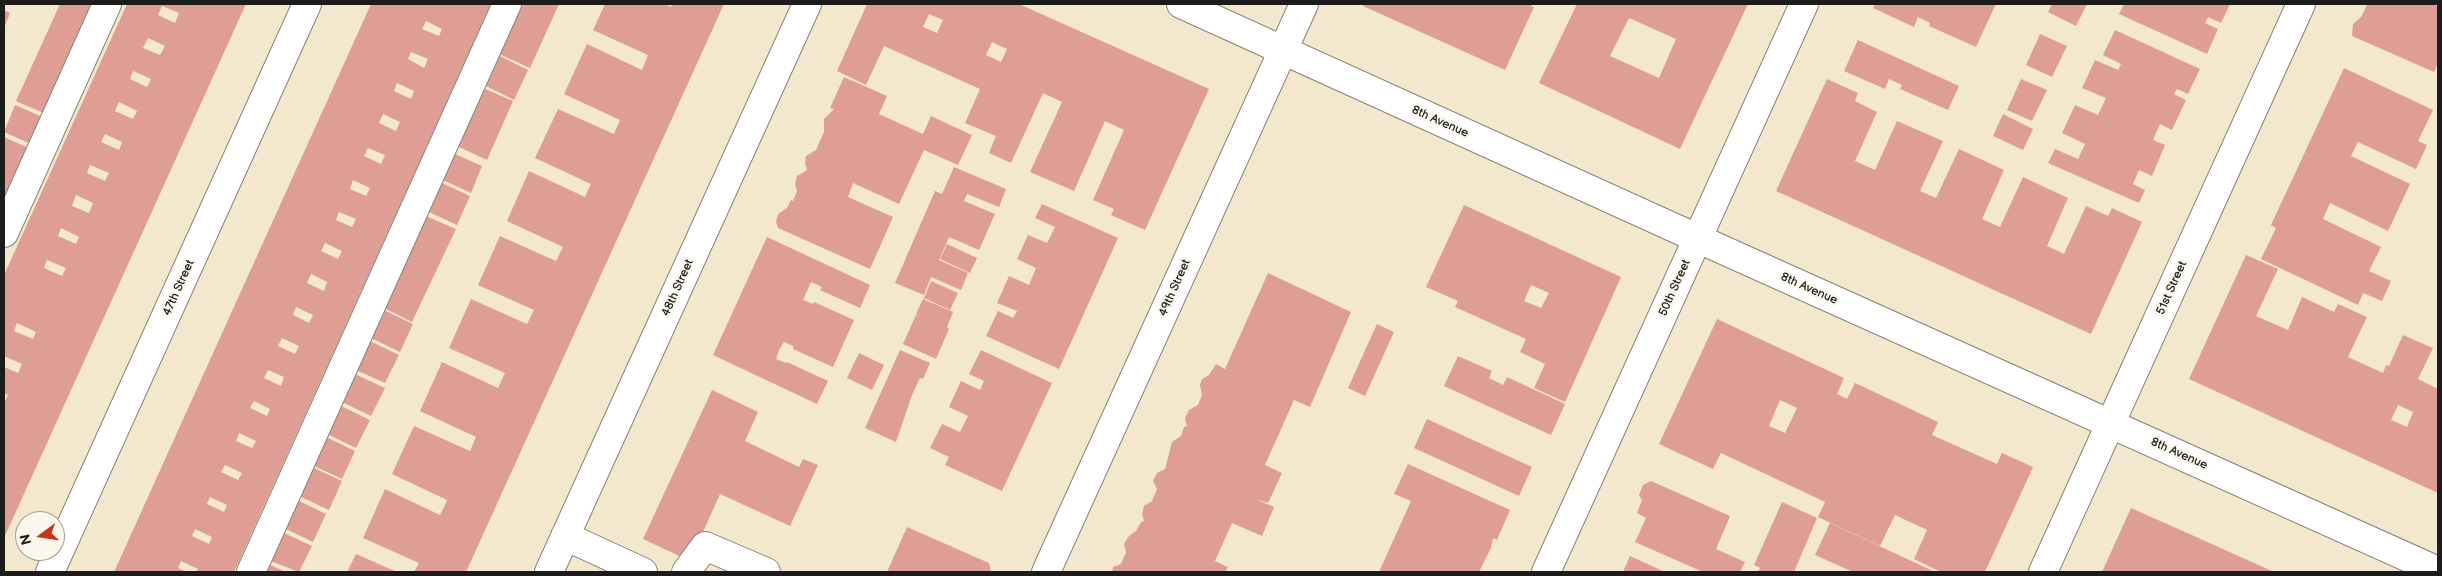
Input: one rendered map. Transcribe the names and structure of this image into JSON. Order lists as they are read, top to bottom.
{
  "streets": {
    "street": [
      "8th Avenue",
      "47th Street",
      "48th Street",
      "49th Street",
      "50th Street",
      "51st Street"
    ]
  },
  "crossings": [
    ["8th Avenue", "49th Street"],
    ["8th Avenue", "50th Street"],
    ["8th Avenue", "51st Street"]
  ],
  "north": "left"
}
